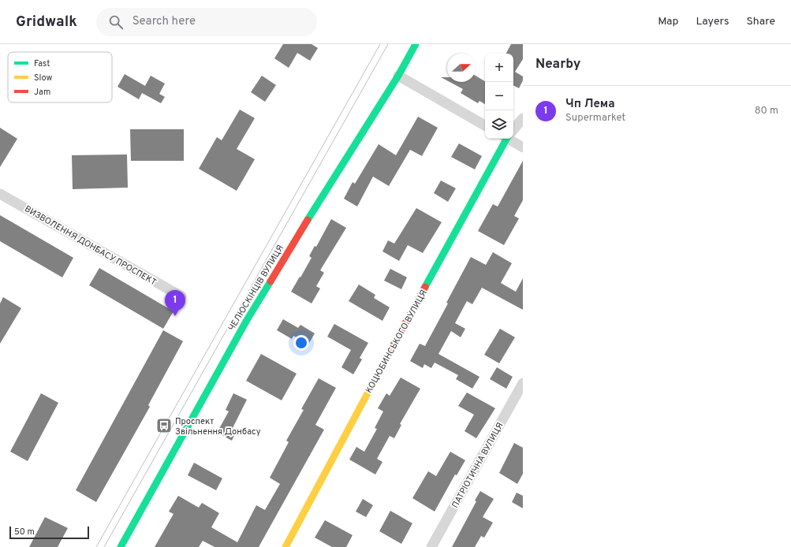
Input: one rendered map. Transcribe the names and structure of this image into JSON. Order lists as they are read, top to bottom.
{
  "streets": {
    "main road": ["ЧЕЛЮСКІНЦІВ ВУЛИЦЯ", "КОЦЮБИНСЬКОГО ВУЛИЦЯ"],
    "street": ["ВИЗВОЛЕННЯ ДОНБАСУ ПРОСПЕКТ", "ПАТРІОТИЧНА ВУЛИЦЯ"]
  },
  "places": {
    "bus stop": ["Проспект Звільнення Донбасу"]
  },
  "legend": ["Fast", "Slow", "Jam"],
  "scale_bar": "50 m",
  "north": "right",
  "page": {
    "header": "Gridwalk",
    "search": "Search here",
    "nav": ["Map", "Layers", "Share"],
    "heading": "Nearby",
    "map_buttons": ["+", "−"],
    "list": [
      {
        "mark": "1",
        "name": "Чп Лема",
        "note": "Supermarket",
        "value": "80 m"
      }
    ],
    "pins": "1",
    "scale": "50 m"
  }
}
